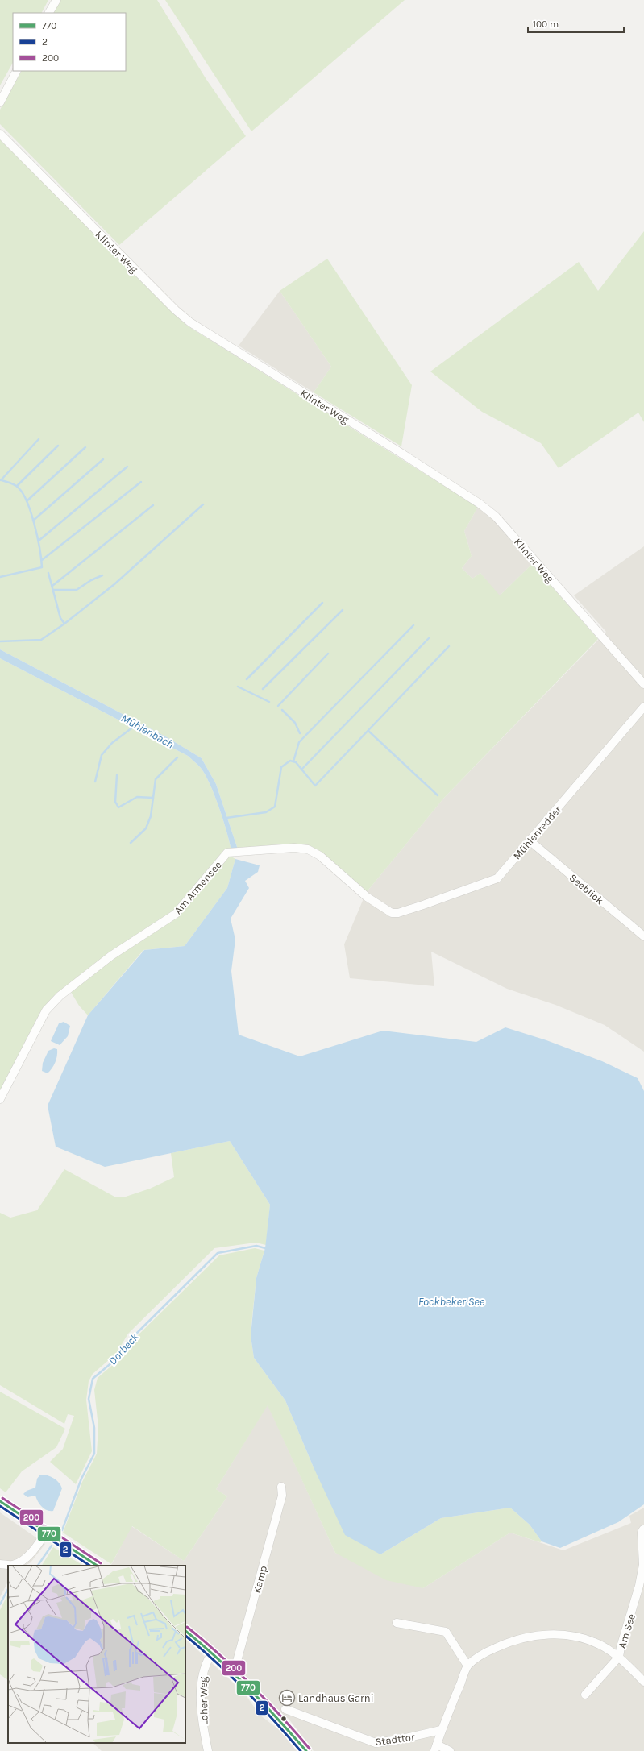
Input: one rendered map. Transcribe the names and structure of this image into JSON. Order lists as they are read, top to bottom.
{
  "streets": {
    "street": [
      "Klinter Weg",
      "Mühlenredder",
      "Am Armensee",
      "Seeblick",
      "Kamp",
      "Am See",
      "Loher Weg",
      "Stadttor"
    ]
  },
  "crossings": [
    ["Mühlenredder", "Am Armensee"],
    ["Mühlenredder", "Seeblick"]
  ],
  "water": ["Mühlenbach", "Fockbeker See", "Dorbeck"],
  "places": {
    "hotel": ["Landhaus Garni"]
  },
  "lines": ["transit line 200", "transit line 770", "transit line 2"],
  "legend": ["770", "2", "200"],
  "scale_bar": "100 m"
}
